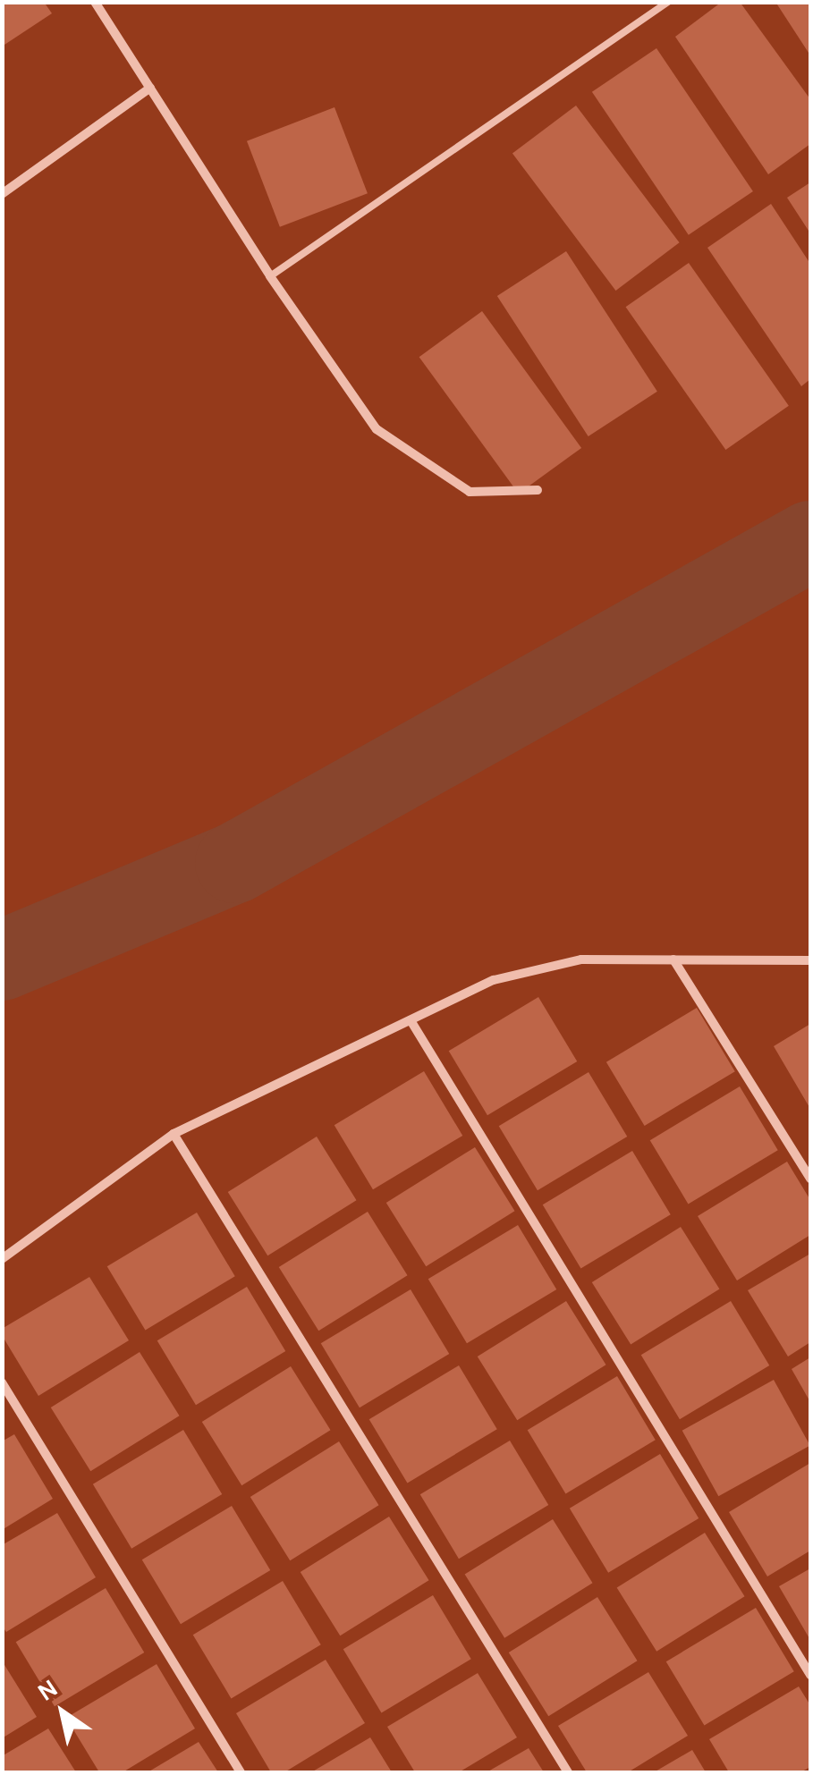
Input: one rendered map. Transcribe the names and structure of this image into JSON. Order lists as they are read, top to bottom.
{
  "north": "top left"
}
